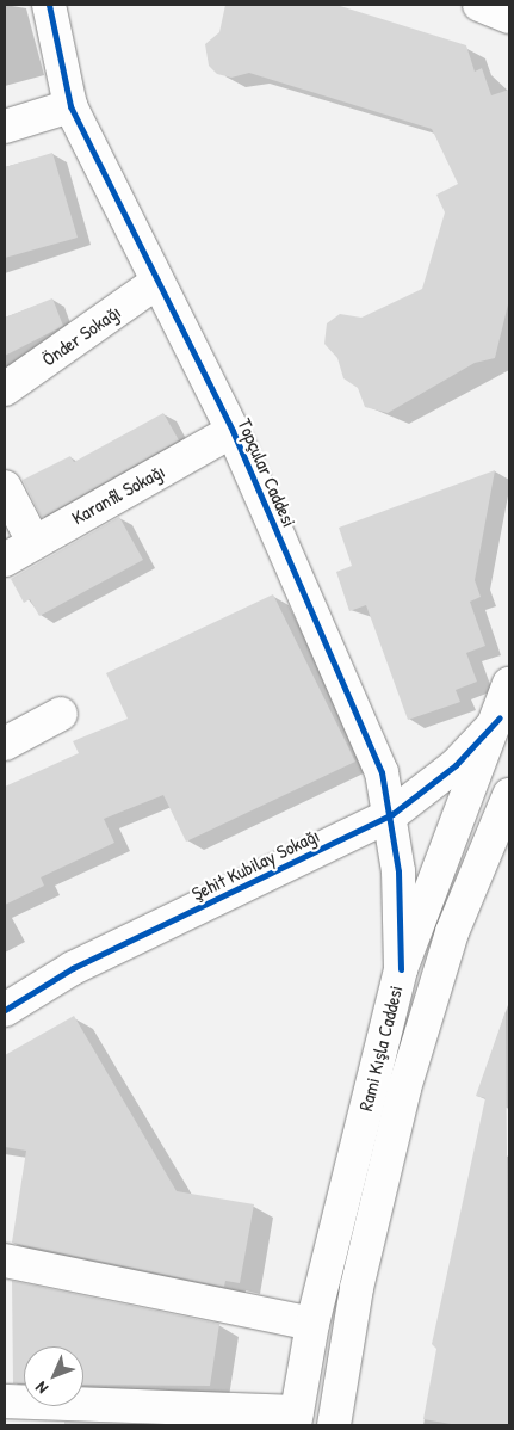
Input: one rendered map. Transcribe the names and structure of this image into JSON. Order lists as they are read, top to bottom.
{
  "streets": {
    "street": [
      "Önder Sokağı",
      "Topçular Caddesi",
      "Karanfil Sokağı",
      "Şehit Kubilay Sokağı",
      "Rami Kışla Caddesi"
    ]
  },
  "crossings": [
    ["Önder Sokağı", "Topçular Caddesi"],
    ["Topçular Caddesi", "Karanfil Sokağı"],
    ["Topçular Caddesi", "Şehit Kubilay Sokağı"],
    ["Topçular Caddesi", "Rami Kışla Caddesi"],
    ["Şehit Kubilay Sokağı", "Rami Kışla Caddesi"]
  ],
  "north": "bottom left"
}
